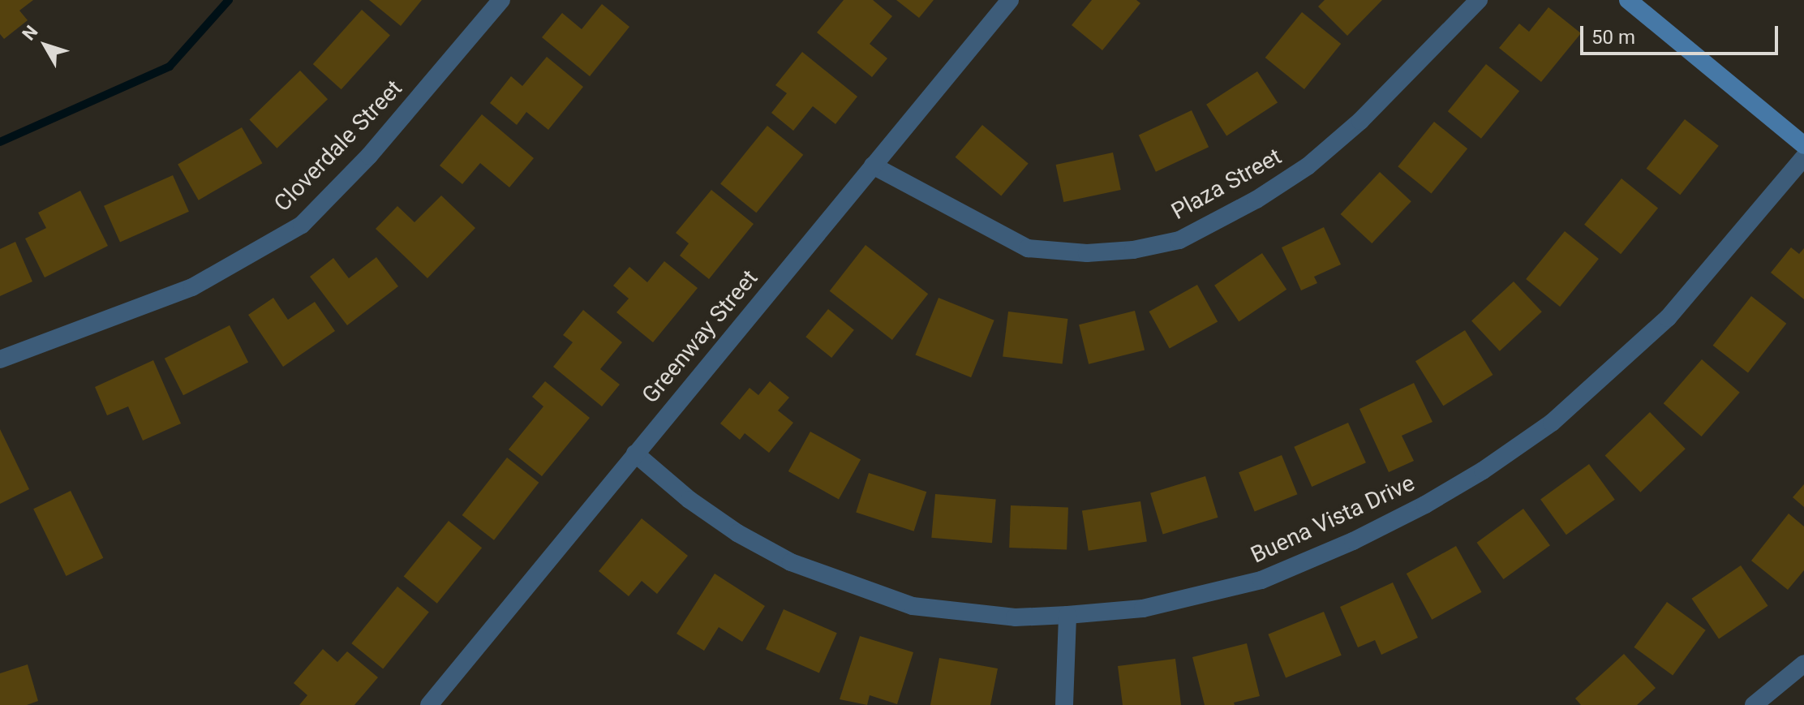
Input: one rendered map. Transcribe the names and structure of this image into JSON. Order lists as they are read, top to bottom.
{
  "streets": {
    "street": [
      "Cloverdale Street",
      "Plaza Street",
      "Greenway Street",
      "Buena Vista Drive"
    ]
  },
  "crossings": [
    ["Plaza Street", "Greenway Street"],
    ["Greenway Street", "Buena Vista Drive"]
  ],
  "scale_bar": "50 m",
  "north": "top left"
}
